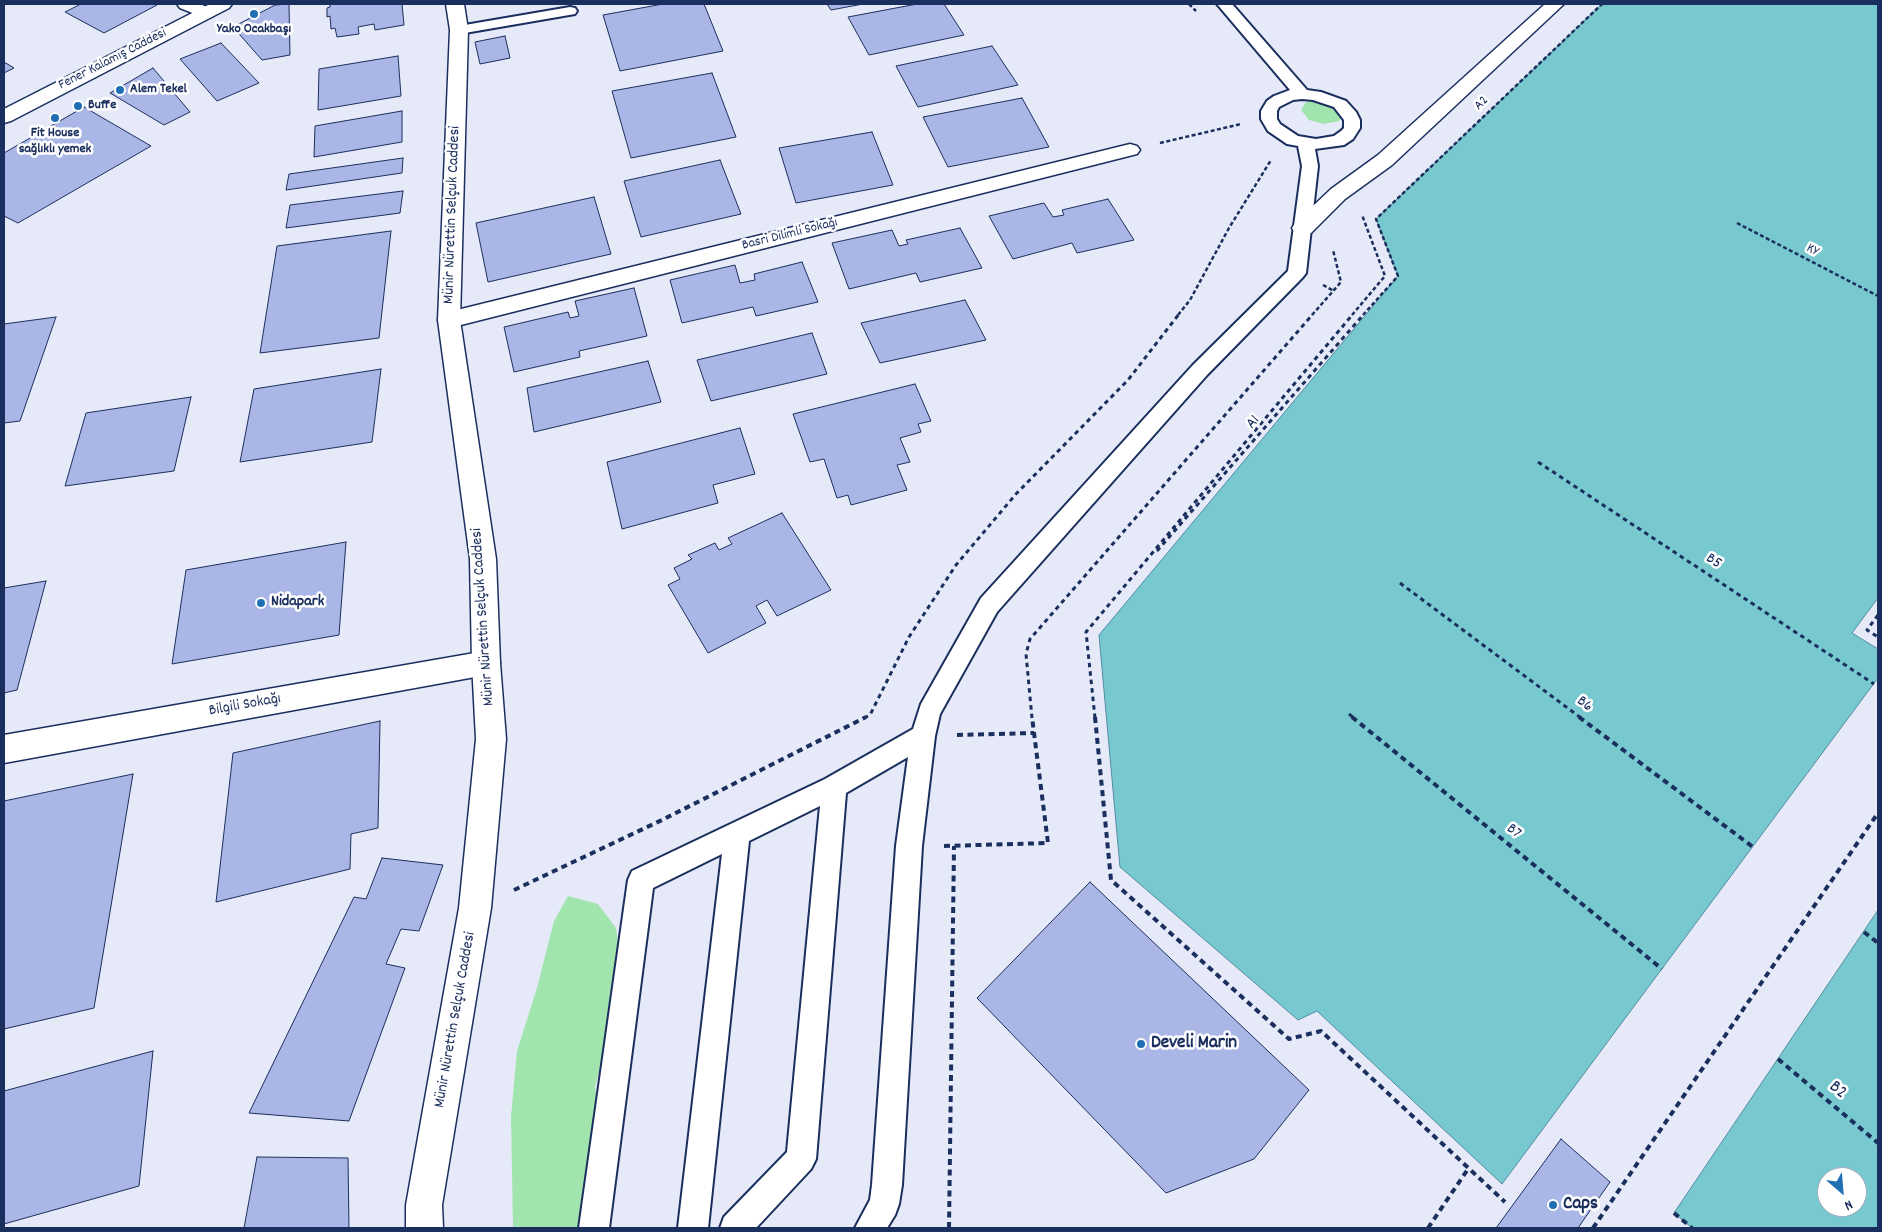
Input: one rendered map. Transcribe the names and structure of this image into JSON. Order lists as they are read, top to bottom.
{
  "streets": {
    "street": [
      "Fener Kalamış Caddesi",
      "Münir Nürettin Selçuk Caddesi",
      "Basri Dilimli Sokağı",
      "Bilgili Sokağı"
    ],
    "path": [
      "A2",
      "KY",
      "A1",
      "B5",
      "B6",
      "B7",
      "B2"
    ]
  },
  "crossings": [
    ["A2", "A1"],
    ["Münir Nürettin Selçuk Caddesi", "Basri Dilimli Sokağı"],
    ["Münir Nürettin Selçuk Caddesi", "Bilgili Sokağı"]
  ],
  "places": [
    "Yako Ocakbaşı",
    "Alem Tekel",
    "Buffe",
    "Fit House sağlıklı yemek",
    "Nidapark",
    "Develi Marin",
    "Caps"
  ],
  "north": "bottom right"
}
